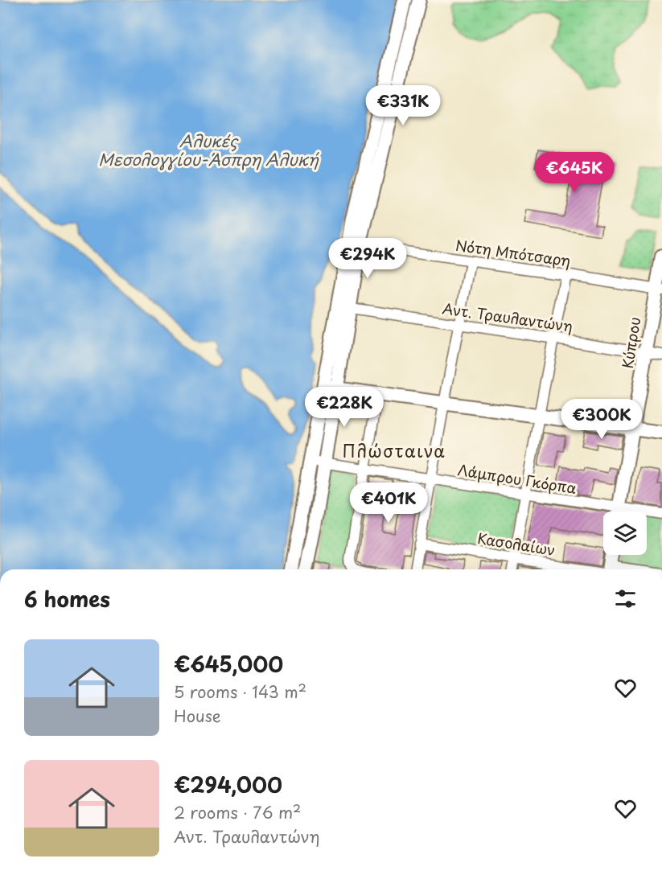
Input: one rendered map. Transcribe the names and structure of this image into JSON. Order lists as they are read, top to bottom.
{
  "streets": {
    "street": [
      "Νότη Μπότσαρη",
      "Αντ. Τραυλαντώνη",
      "Κύπρου",
      "Λάμπρου Γκόρπα",
      "Κασολαίων"
    ]
  },
  "crossings": [
    ["Νότη Μπότσαρη", "Κύπρου"],
    ["Αντ. Τραυλαντώνη", "Κύπρου"]
  ],
  "districts": ["Πλώσταινα"],
  "water": ["Αλυκές Μεσολογγίου-Άσπρη Αλυκή"],
  "page": {
    "price": [
      "€331K",
      "€645K",
      "€294K",
      "€228K",
      "€300K",
      "€401K"
    ],
    "heading": "6 homes",
    "list": [
      {
        "name": "€645,000",
        "note": "5 rooms · 143 m² · House"
      },
      {
        "name": "€294,000",
        "note": "2 rooms · 76 m² · Αντ. Τραυλαντώνη"
      }
    ]
  }
}
